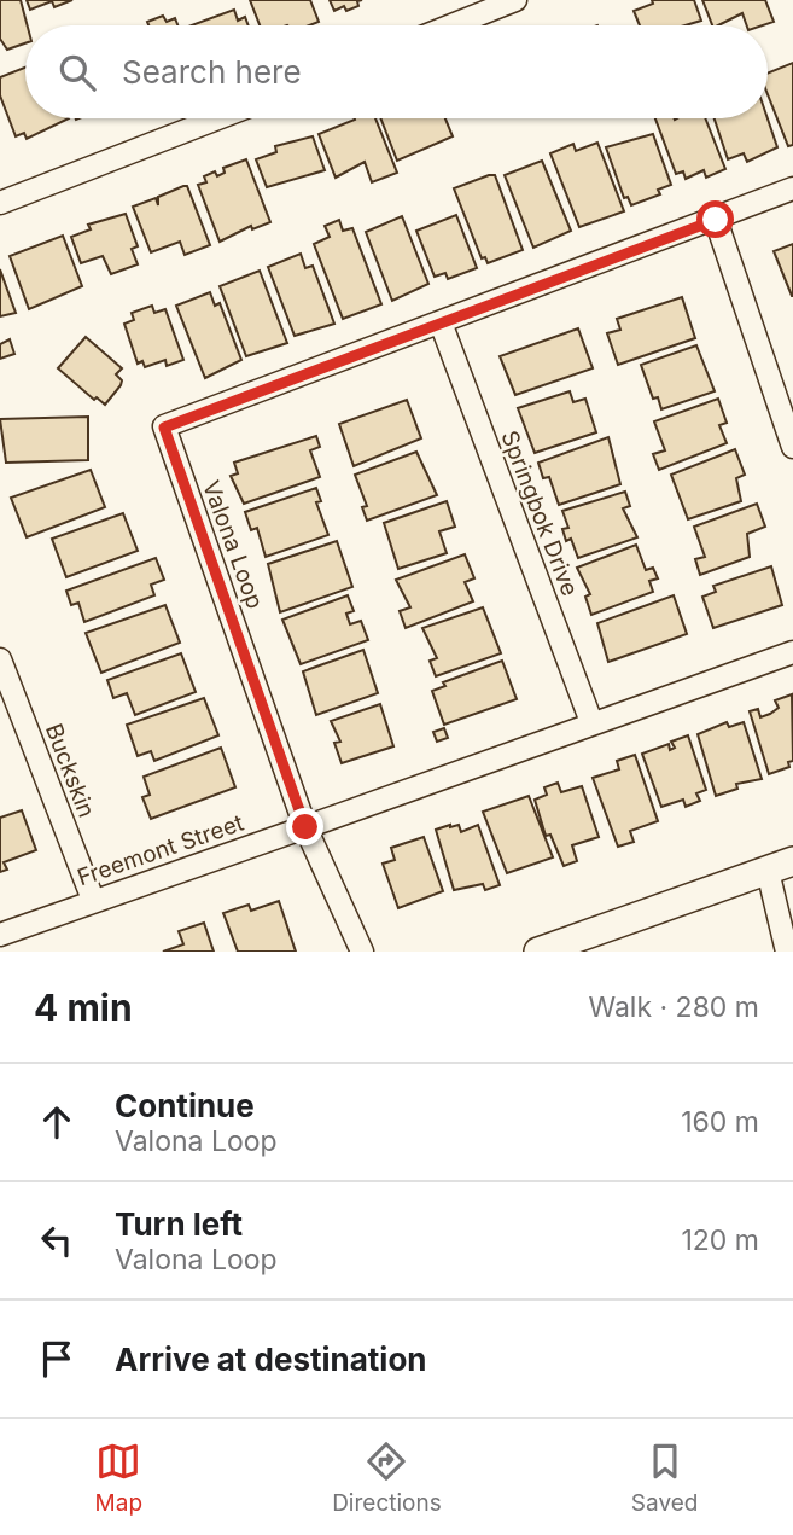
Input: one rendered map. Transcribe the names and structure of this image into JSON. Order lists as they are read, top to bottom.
{
  "streets": {
    "street": [
      "Springbok Drive",
      "Valona Loop",
      "Buckskin",
      "Freemont Street"
    ]
  },
  "crossings": [
    ["Springbok Drive", "Valona Loop"],
    ["Valona Loop", "Freemont Street"],
    ["Buckskin", "Freemont Street"]
  ],
  "page": {
    "search": "Search here",
    "heading": ["4 min", "Walk · 280 m"],
    "list": [
      ["Continue", "Valona Loop", "160 m"],
      ["Turn left", "Valona Loop", "120 m"],
      "Arrive at destination"
    ],
    "nav": ["Map", "Directions", "Saved"]
  }
}
